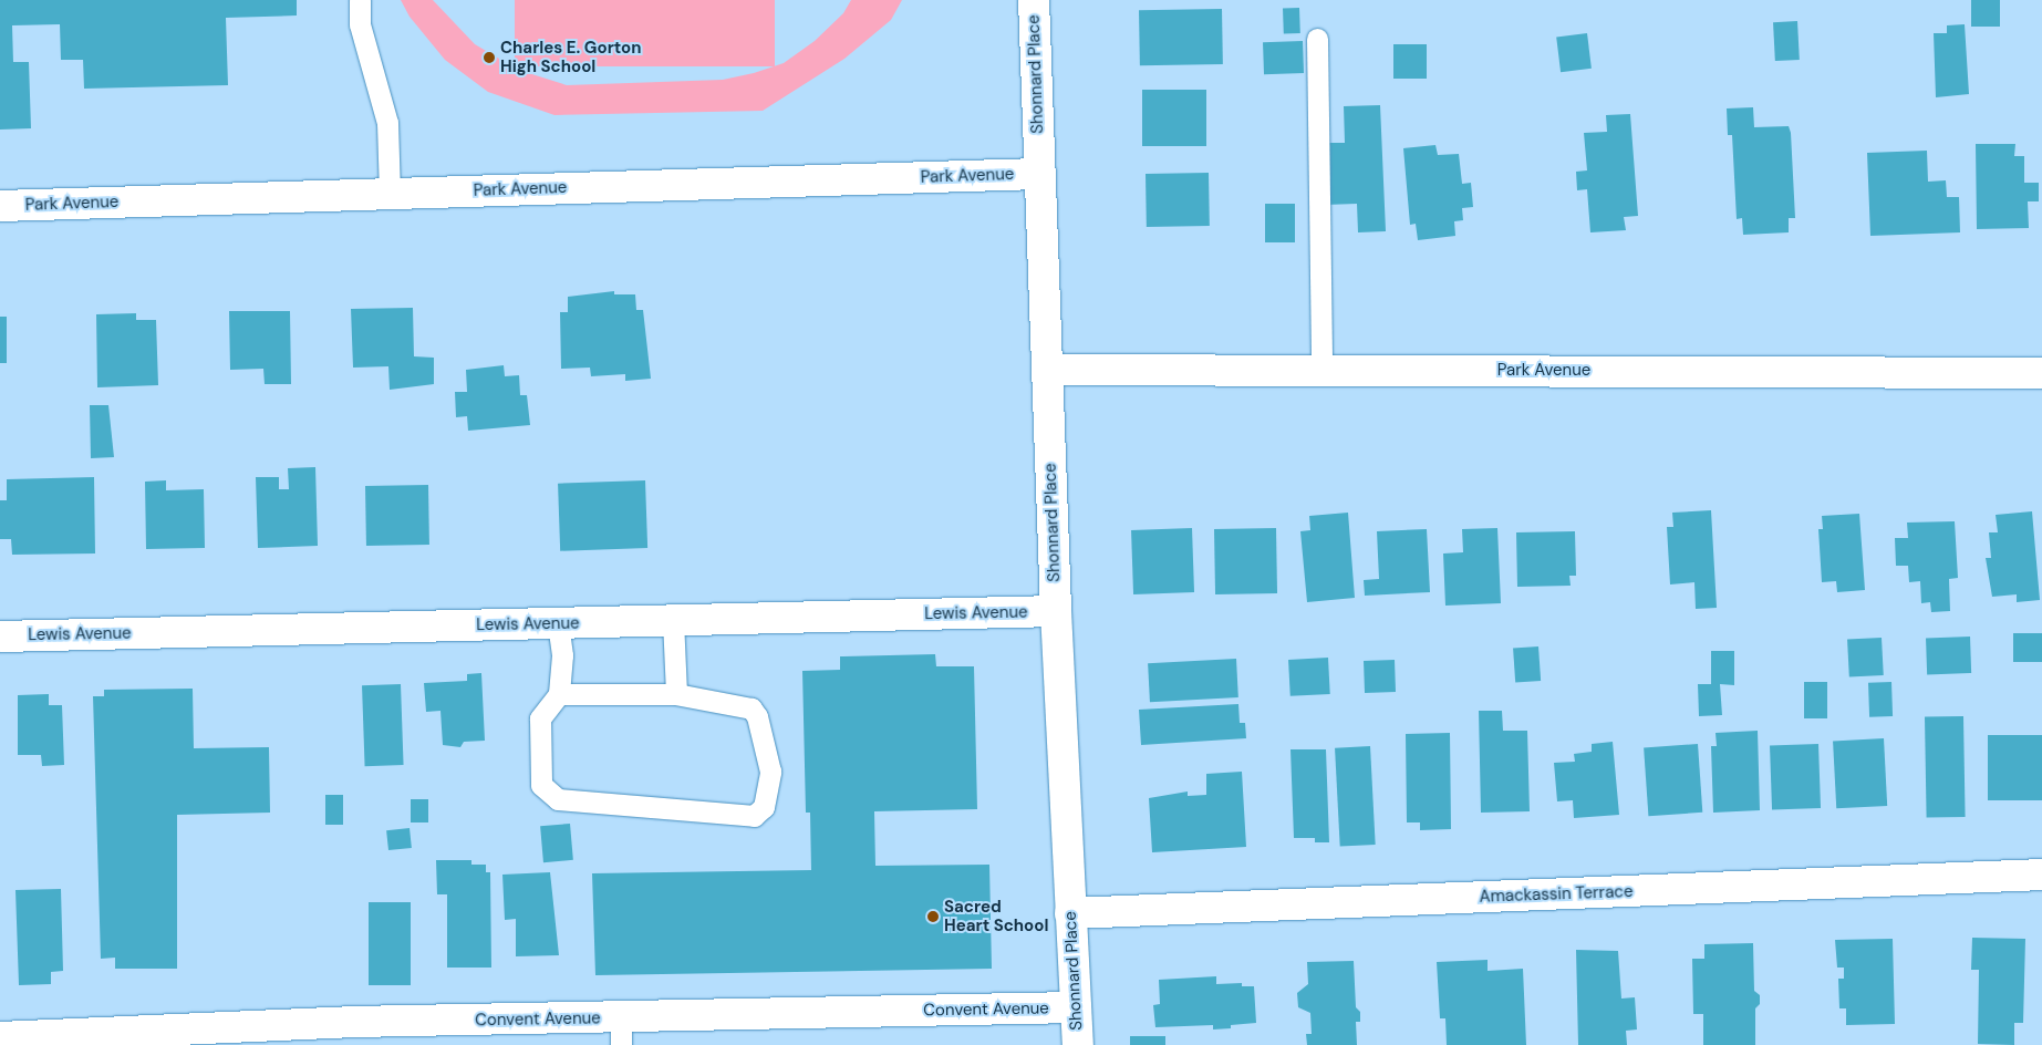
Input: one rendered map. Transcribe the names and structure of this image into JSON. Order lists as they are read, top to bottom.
{
  "streets": {
    "street": [
      "Shonnard Place",
      "Park Avenue",
      "Lewis Avenue",
      "Amackassin Terrace",
      "Convent Avenue"
    ]
  },
  "crossings": [
    ["Shonnard Place", "Park Avenue"],
    ["Shonnard Place", "Lewis Avenue"],
    ["Shonnard Place", "Amackassin Terrace"],
    ["Shonnard Place", "Convent Avenue"]
  ],
  "places": ["Charles E. Gorton High School", "Sacred Heart School"]
}
